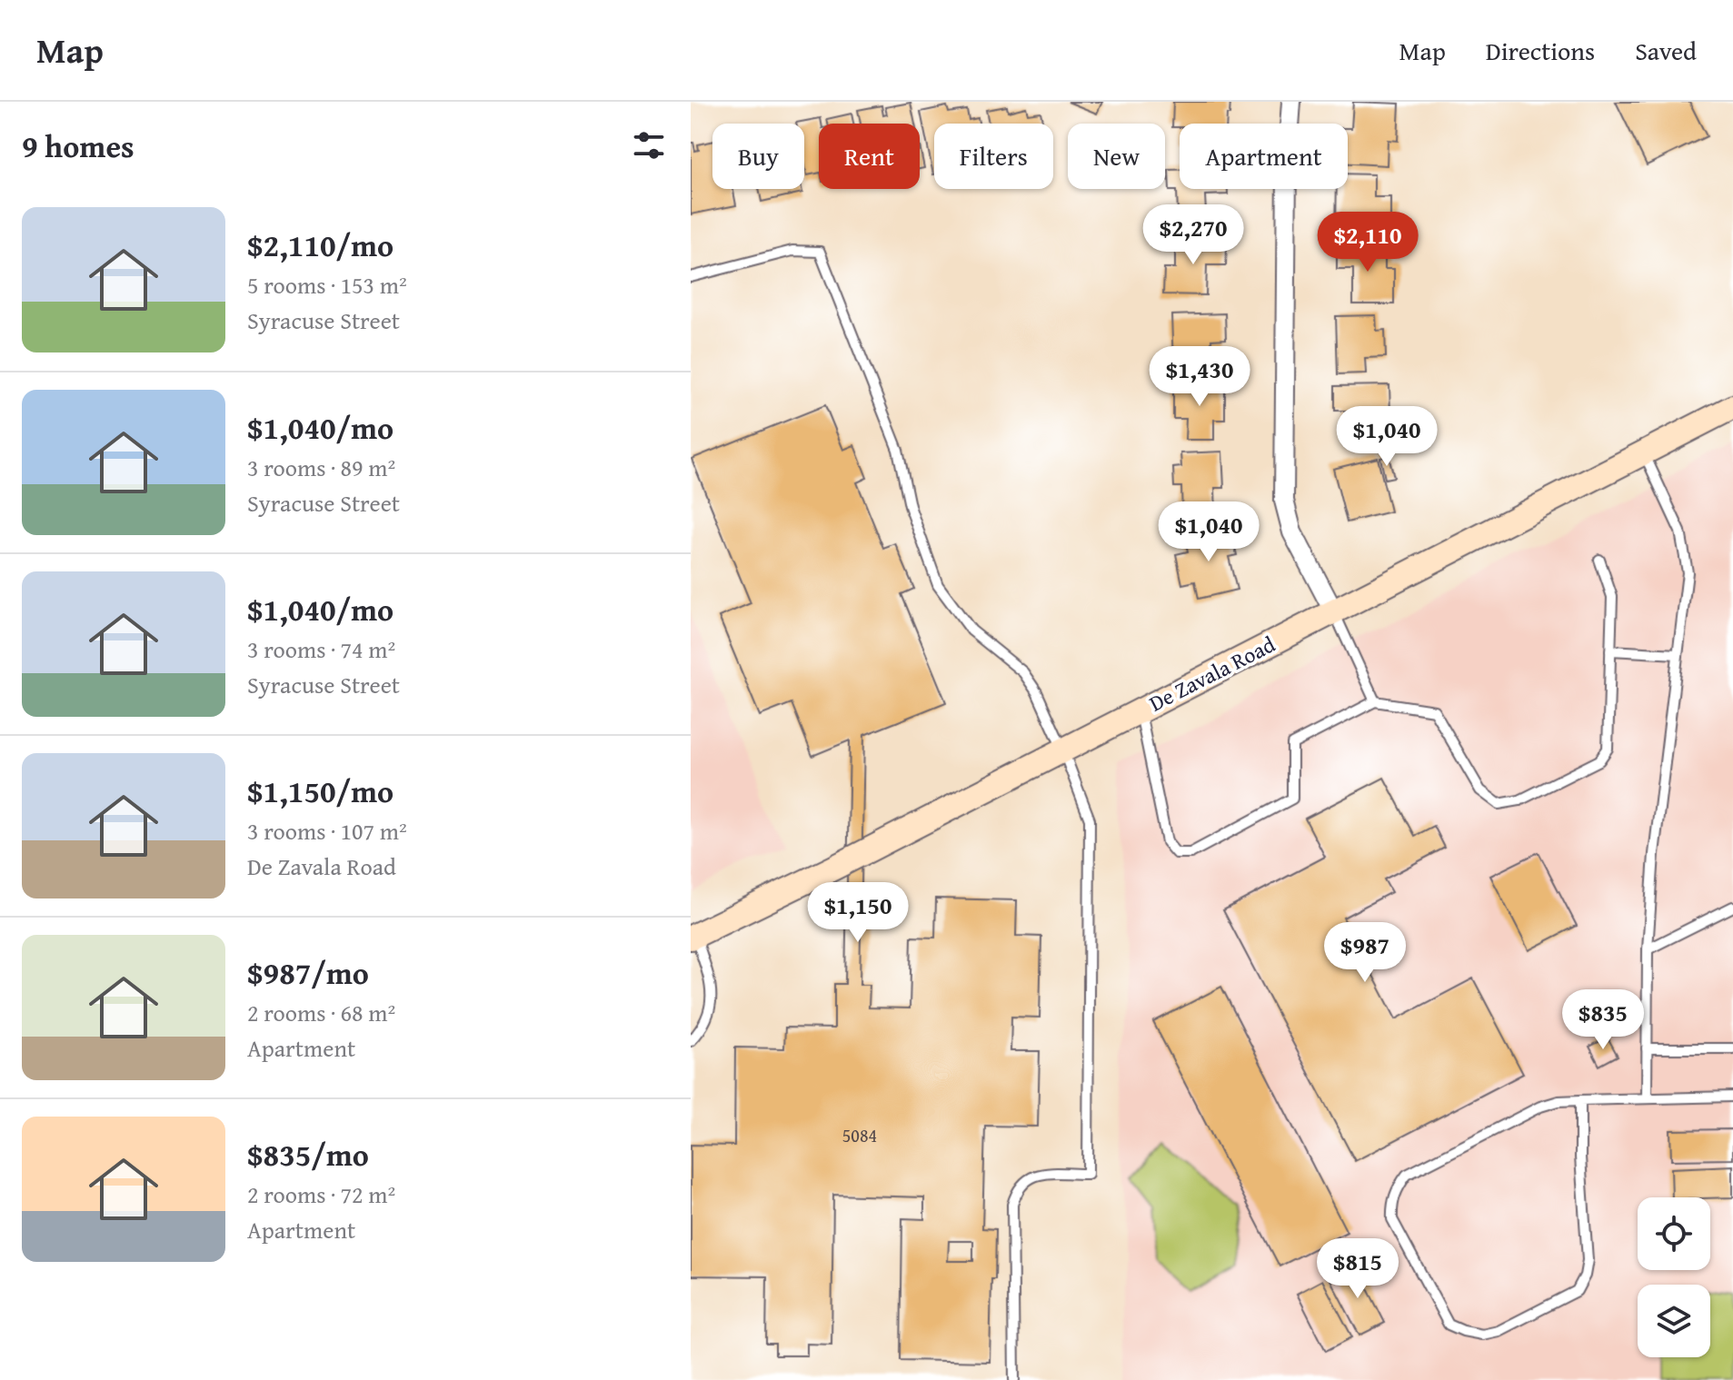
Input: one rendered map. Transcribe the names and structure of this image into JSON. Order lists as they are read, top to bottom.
{
  "streets": {
    "main road": ["De Zavala Road"]
  },
  "house_numbers": ["5084"],
  "page": {
    "header": "Map",
    "nav": ["Map", "Directions", "Saved"],
    "heading": "9 homes",
    "chip": [
      "Buy",
      "Rent",
      "Filters",
      "New",
      "Apartment"
    ],
    "list": [
      {
        "name": "$2,110/mo",
        "note": "5 rooms · 153 m² · Syracuse Street"
      },
      {
        "name": "$1,040/mo",
        "note": "3 rooms · 89 m² · Syracuse Street"
      },
      {
        "name": "$1,040/mo",
        "note": "3 rooms · 74 m² · Syracuse Street"
      },
      {
        "name": "$1,150/mo",
        "note": "3 rooms · 107 m² · De Zavala Road"
      },
      {
        "name": "$987/mo",
        "note": "2 rooms · 68 m² · Apartment"
      },
      {
        "name": "$835/mo",
        "note": "2 rooms · 72 m² · Apartment"
      }
    ],
    "price": [
      "$2,270",
      "$2,110",
      "$1,430",
      "$1,040",
      "$1,040",
      "$1,150",
      "$987",
      "$835",
      "$815"
    ]
  }
}
